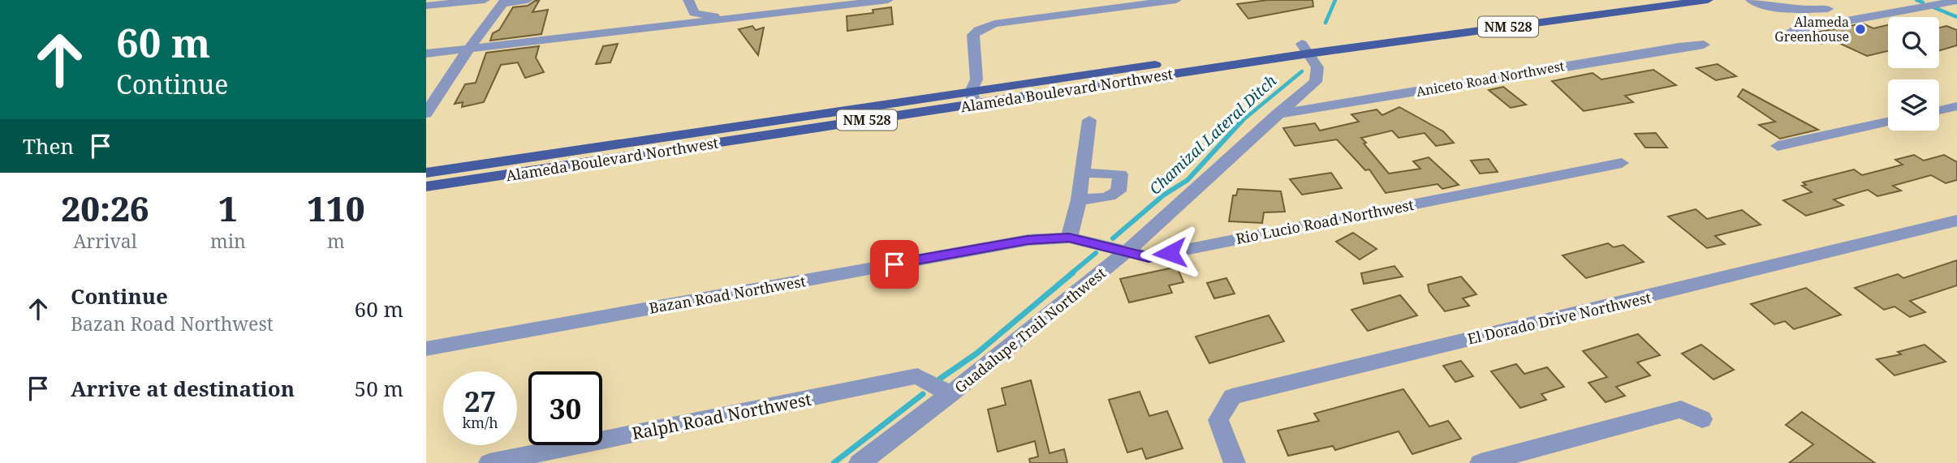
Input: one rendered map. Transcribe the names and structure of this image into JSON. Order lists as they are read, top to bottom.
{
  "streets": {
    "main road": ["NM 528", "Alameda Boulevard Northwest"],
    "street": [
      "Aniceto Road Northwest",
      "Rio Lucio Road Northwest",
      "Bazan Road Northwest",
      "El Dorado Drive Northwest",
      "Guadalupe Trail Northwest",
      "Ralph Road Northwest"
    ]
  },
  "crossings": [
    ["Aniceto Road Northwest", "Guadalupe Trail Northwest"],
    ["Alameda Boulevard Northwest", "Guadalupe Trail Northwest"],
    ["Rio Lucio Road Northwest", "Bazan Road Northwest"],
    ["Rio Lucio Road Northwest", "Guadalupe Trail Northwest"],
    ["Guadalupe Trail Northwest", "Ralph Road Northwest"]
  ],
  "water": ["Chamizal Lateral Ditch"],
  "places": ["Alameda Greenhouse"],
  "page": {
    "turn": ["60 m", "Continue"],
    "then": "Then",
    "eta": [
      "20:26",
      "Arrival",
      "1",
      "min",
      "110",
      "m"
    ],
    "list": [
      {
        "name": "Continue",
        "note": "Bazan Road Northwest",
        "value": "60 m"
      },
      {
        "name": "Arrive at destination",
        "value": "50 m"
      }
    ],
    "speed": "27 km/h",
    "limit": "30"
  }
}
